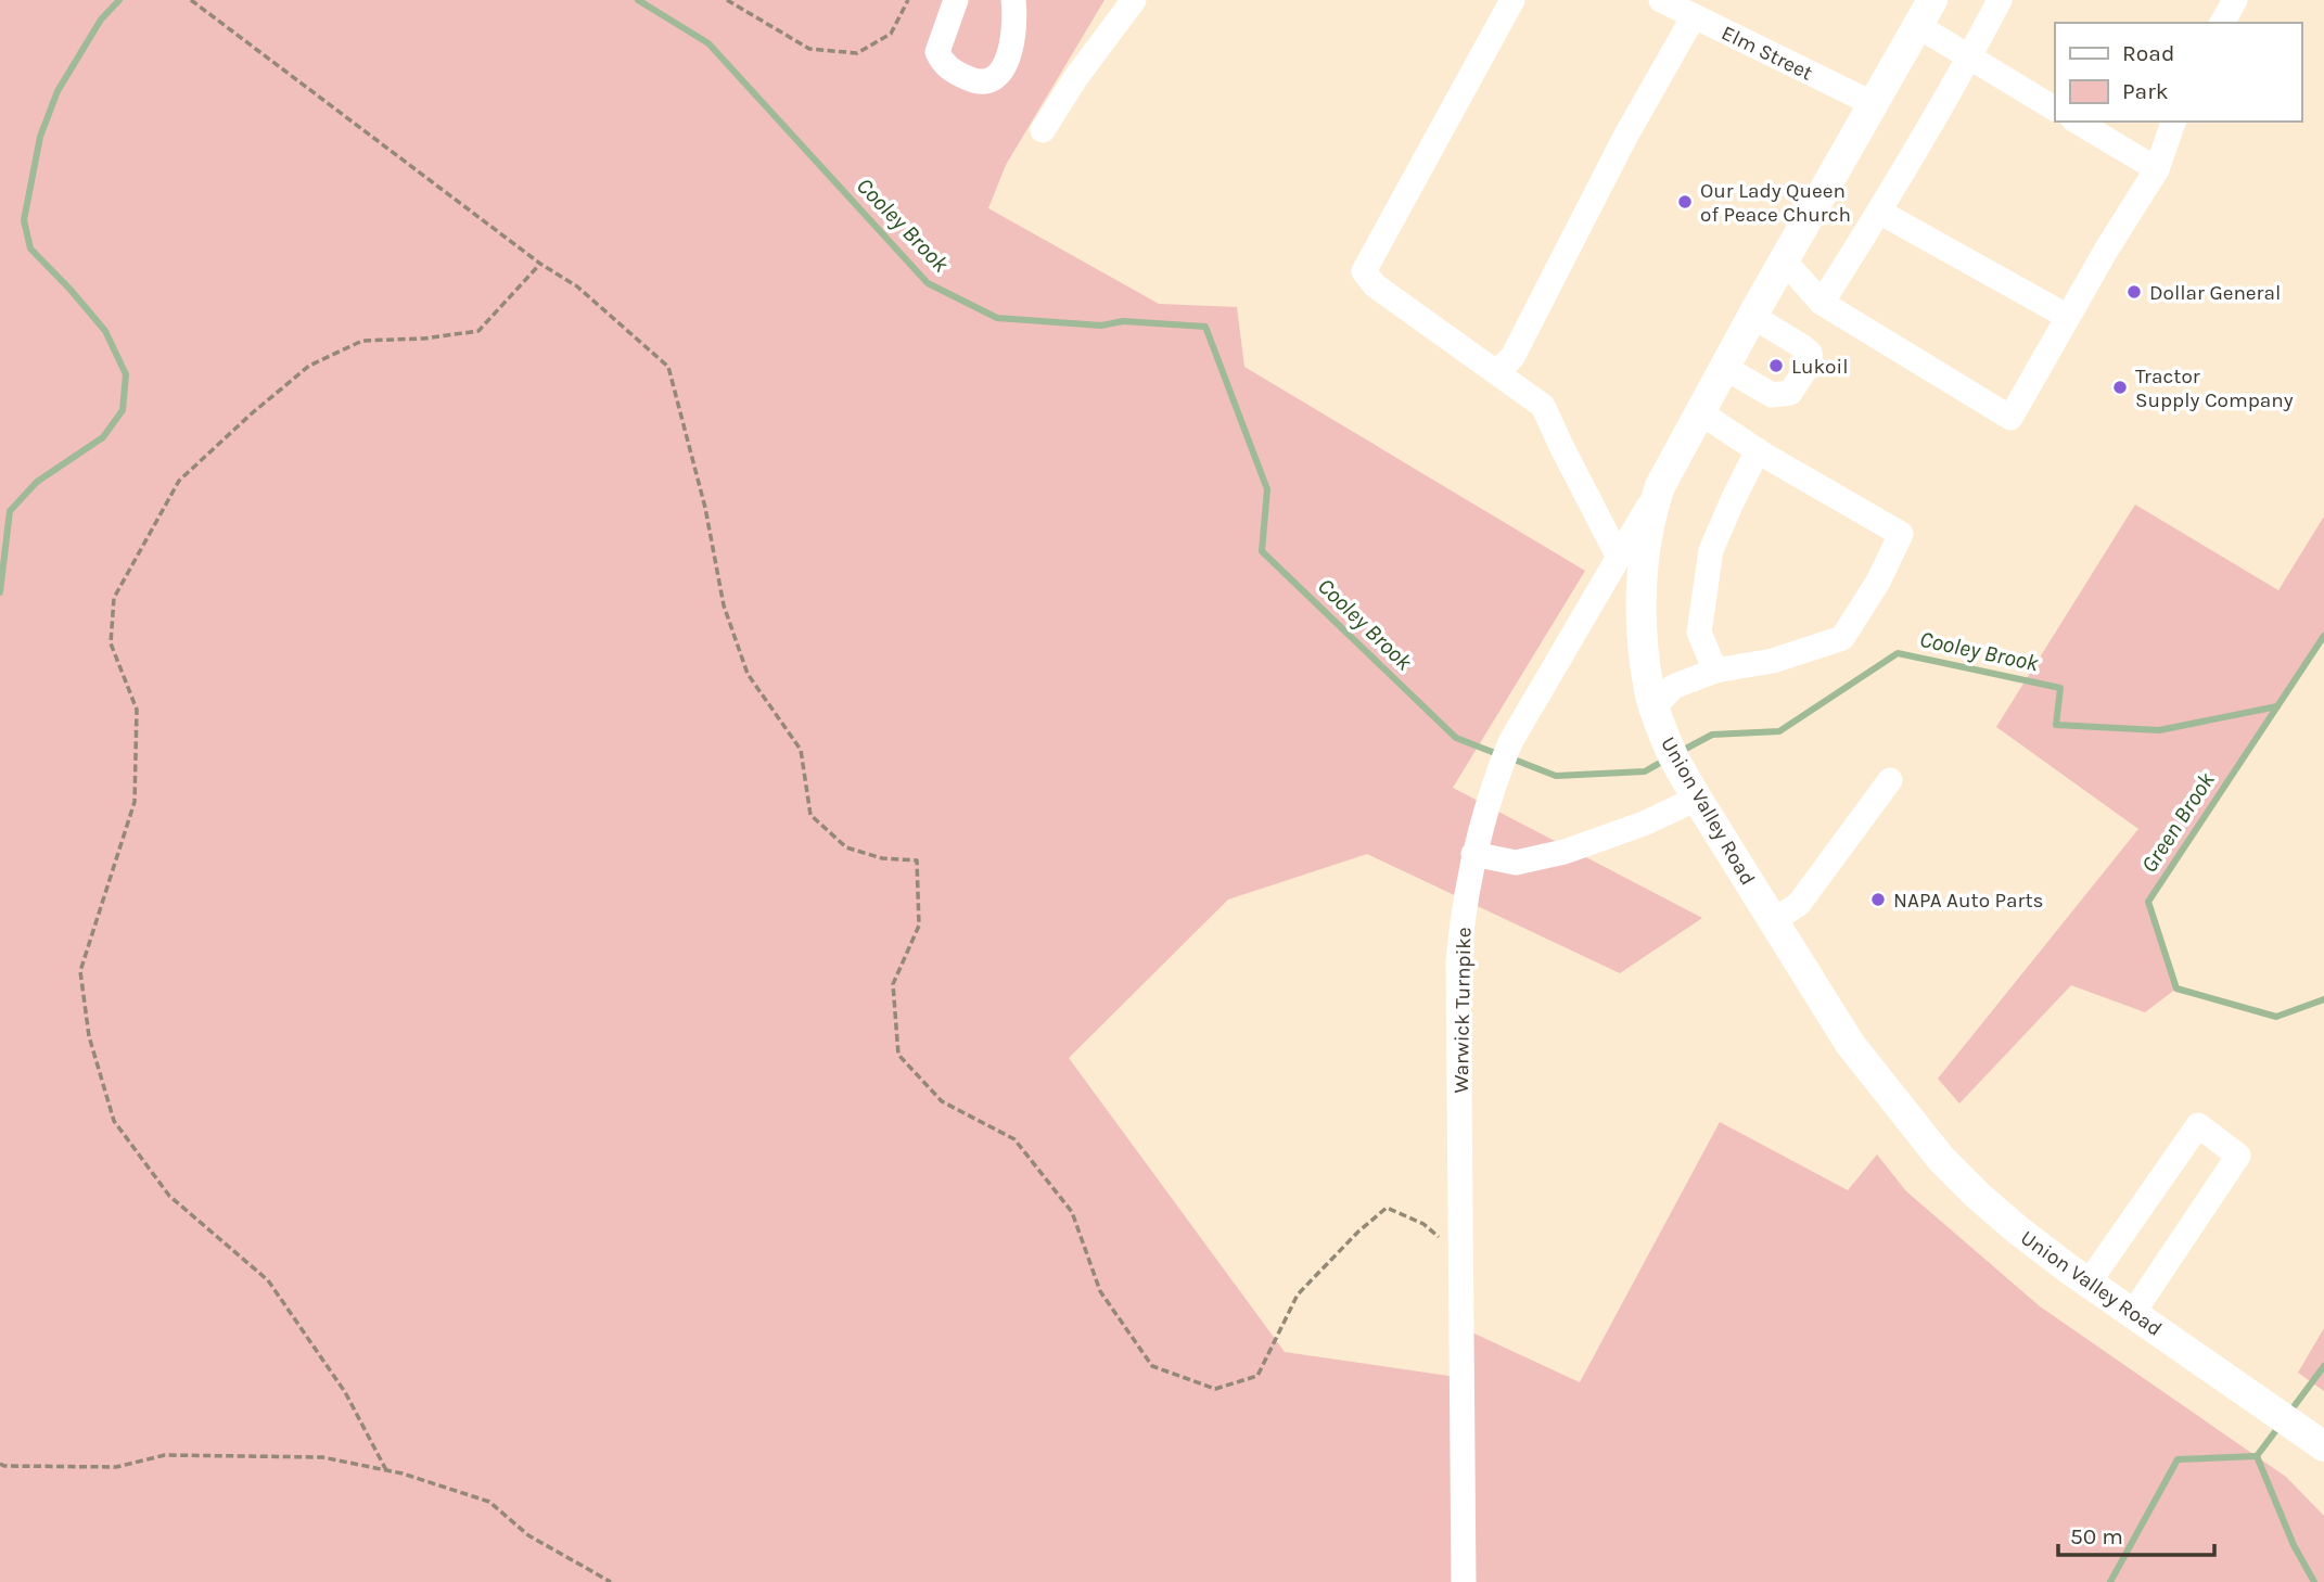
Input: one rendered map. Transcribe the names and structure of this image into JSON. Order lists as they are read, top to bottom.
{
  "streets": {
    "main road": ["Union Valley Road"],
    "street": ["Elm Street", "Warwick Turnpike"]
  },
  "crossings": [
    ["Elm Street", "Union Valley Road"],
    ["Union Valley Road", "Warwick Turnpike"]
  ],
  "water": ["Cooley Brook", "Green Brook"],
  "places": [
    "Our Lady Queen of Peace Church",
    "Dollar General",
    "Lukoil",
    "Tractor Supply Company",
    "NAPA Auto Parts"
  ],
  "legend": ["Road", "Park"],
  "scale_bar": "50 m"
}
